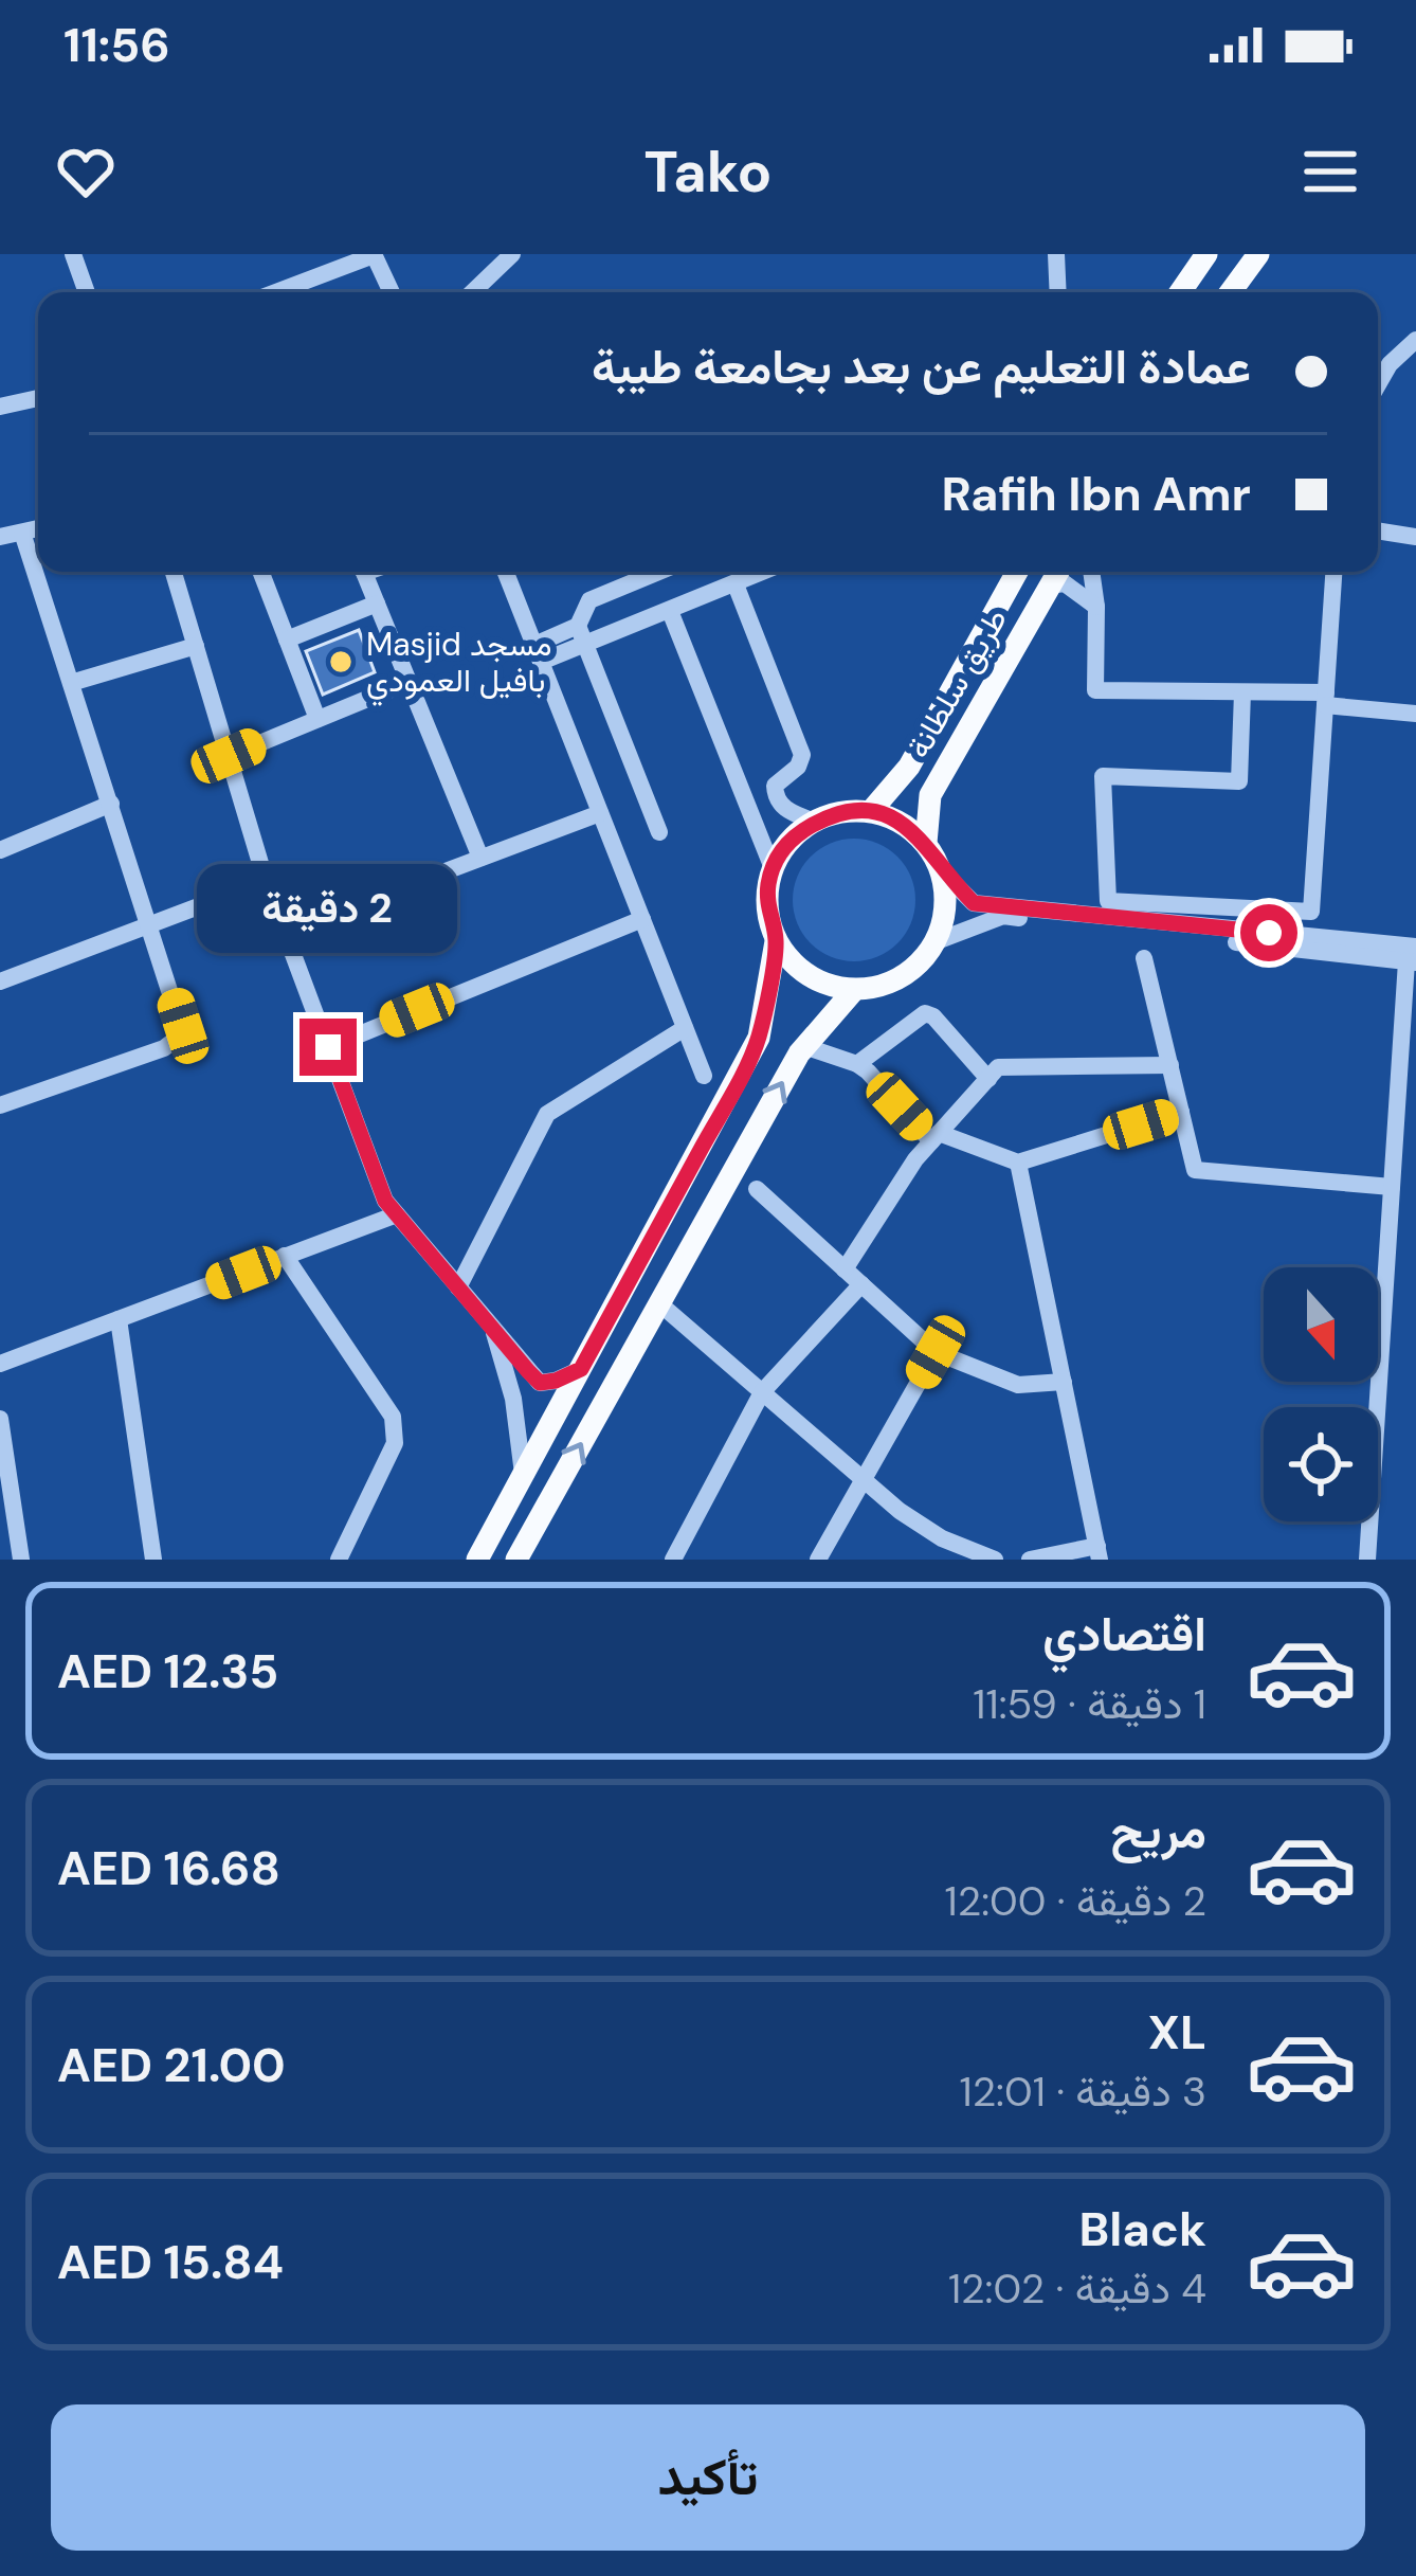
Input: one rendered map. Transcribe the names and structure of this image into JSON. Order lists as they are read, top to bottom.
{
  "streets": {
    "main road": ["طريق سلطانة"]
  },
  "places": ["Masjid مسجد بافيل العمودي"],
  "north": "bottom",
  "page": {
    "status": "11:56",
    "header": "Tako",
    "banner": ["عمادة التعليم عن بعد بجامعة طيبة", "Rafih Ibn Amr"],
    "bubble": "2 دقيقة",
    "list": [
      {
        "name": "اقتصادي",
        "note": "1 دقيقة · 11:59",
        "value": "AED 12.35"
      },
      {
        "name": "مريح",
        "note": "2 دقيقة · 12:00",
        "value": "AED 16.68"
      },
      {
        "name": "XL",
        "note": "3 دقيقة · 12:01",
        "value": "AED 21.00"
      },
      {
        "name": "Black",
        "note": "4 دقيقة · 12:02",
        "value": "AED 15.84"
      }
    ],
    "buttons": "تأكيد"
  }
}
